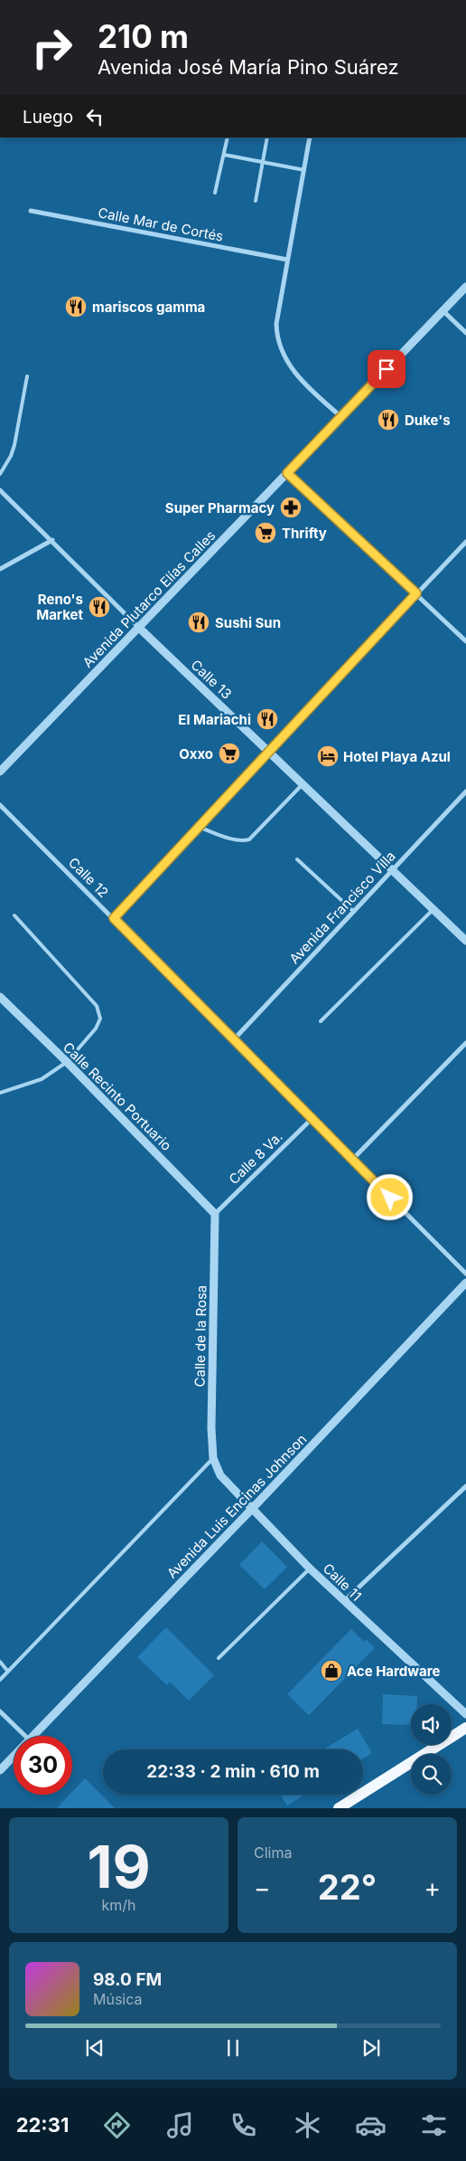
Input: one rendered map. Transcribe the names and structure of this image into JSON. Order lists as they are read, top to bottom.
{
  "streets": {
    "street": [
      "Calle Mar de Cortés",
      "Avenida Plutarco Elías Calles",
      "Calle 13",
      "Calle 12",
      "Avenida Francisco Villa",
      "Calle Recinto Portuario",
      "Calle 8 Va.",
      "Calle de la Rosa",
      "Avenida Luis Encinas Johnson",
      "Calle 11"
    ]
  },
  "crossings": [
    ["Avenida Plutarco Elías Calles", "Calle 13"],
    ["Calle 13", "Avenida Francisco Villa"],
    ["Calle 12", "Avenida Francisco Villa"],
    ["Calle 12", "Calle 8 Va."],
    ["Calle Recinto Portuario", "Calle 8 Va."],
    ["Calle Recinto Portuario", "Calle de la Rosa"],
    ["Calle 8 Va.", "Calle de la Rosa"],
    ["Calle de la Rosa", "Calle 11"],
    ["Avenida Luis Encinas Johnson", "Calle 11"]
  ],
  "places": {
    "restaurant": [
      "mariscos gamma",
      "Duke's",
      "Reno's Market",
      "Sushi Sun",
      "El Mariachi"
    ],
    "pharmacy": ["Super Pharmacy"],
    "supermarket": ["Thrifty", "Oxxo"],
    "hotel": ["Hotel Playa Azul"],
    "shop": ["Ace Hardware"]
  },
  "page": {
    "turn": ["210 m", "Avenida José María Pino Suárez"],
    "then": "Luego",
    "limit": "30",
    "trip": "22:33 · 2 min · 610 m",
    "tile": [
      ["19", "km/h"],
      "Clima"
    ],
    "heat": ["−", "22°", "+"],
    "song": ["98.0 FM", "Música"],
    "tabs": "22:31"
  }
}
